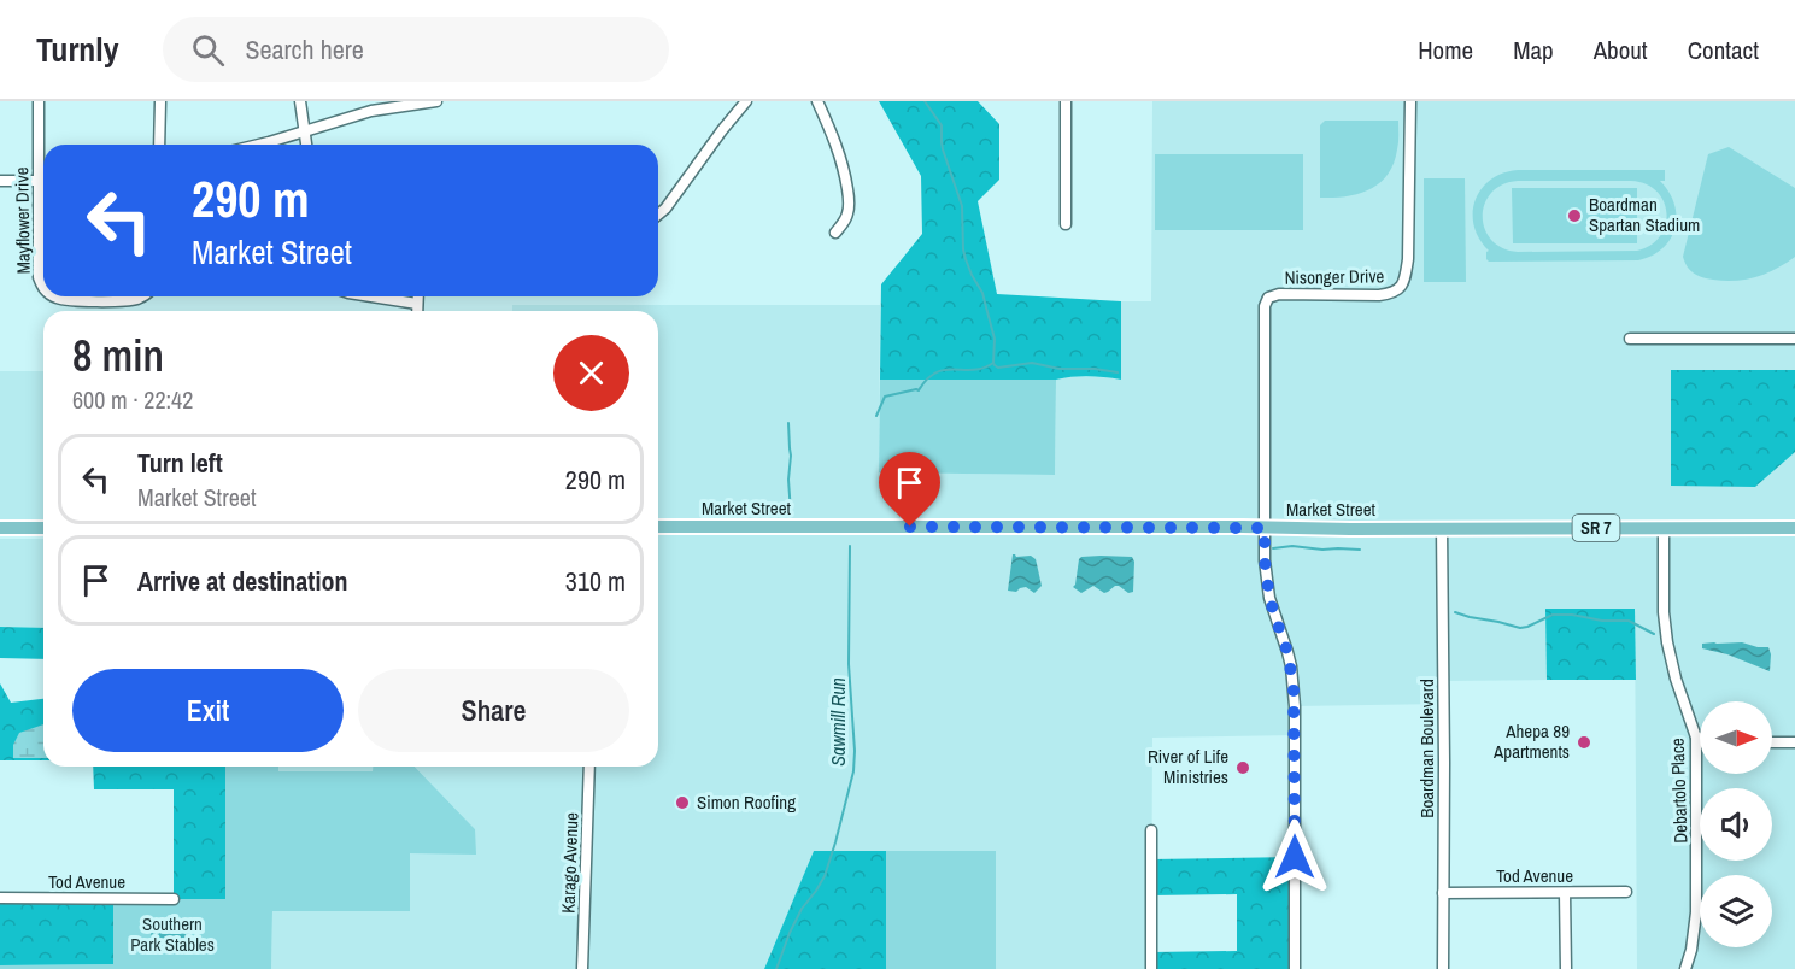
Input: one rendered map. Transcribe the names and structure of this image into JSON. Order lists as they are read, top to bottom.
{
  "streets": {
    "main road": ["Market Street", "SR 7"],
    "street": [
      "Mayflower Drive",
      "Nisonger Drive",
      "Boardman Boulevard",
      "Debartolo Place",
      "Karago Avenue",
      "Tod Avenue"
    ]
  },
  "crossings": [
    ["Nisonger Drive", "Market Street"],
    ["Market Street", "Boardman Boulevard"],
    ["Market Street", "Debartolo Place"],
    ["Boardman Boulevard", "Tod Avenue"]
  ],
  "water": ["Sawmill Run"],
  "parks": ["Southern Park Stables"],
  "places": [
    "Boardman Spartan Stadium",
    "Ahepa 89 Apartments",
    "River of Life Ministries",
    "Simon Roofing"
  ],
  "north": "right",
  "page": {
    "header": "Turnly",
    "search": "Search here",
    "nav": [
      "Home",
      "Map",
      "About",
      "Contact"
    ],
    "turn": ["290 m", "Market Street"],
    "heading": ["8 min", "600 m · 22:42"],
    "list": [
      {
        "name": "Turn left",
        "note": "Market Street",
        "value": "290 m"
      },
      {
        "name": "Arrive at destination",
        "value": "310 m"
      }
    ],
    "buttons": ["Exit", "Share"]
  }
}
